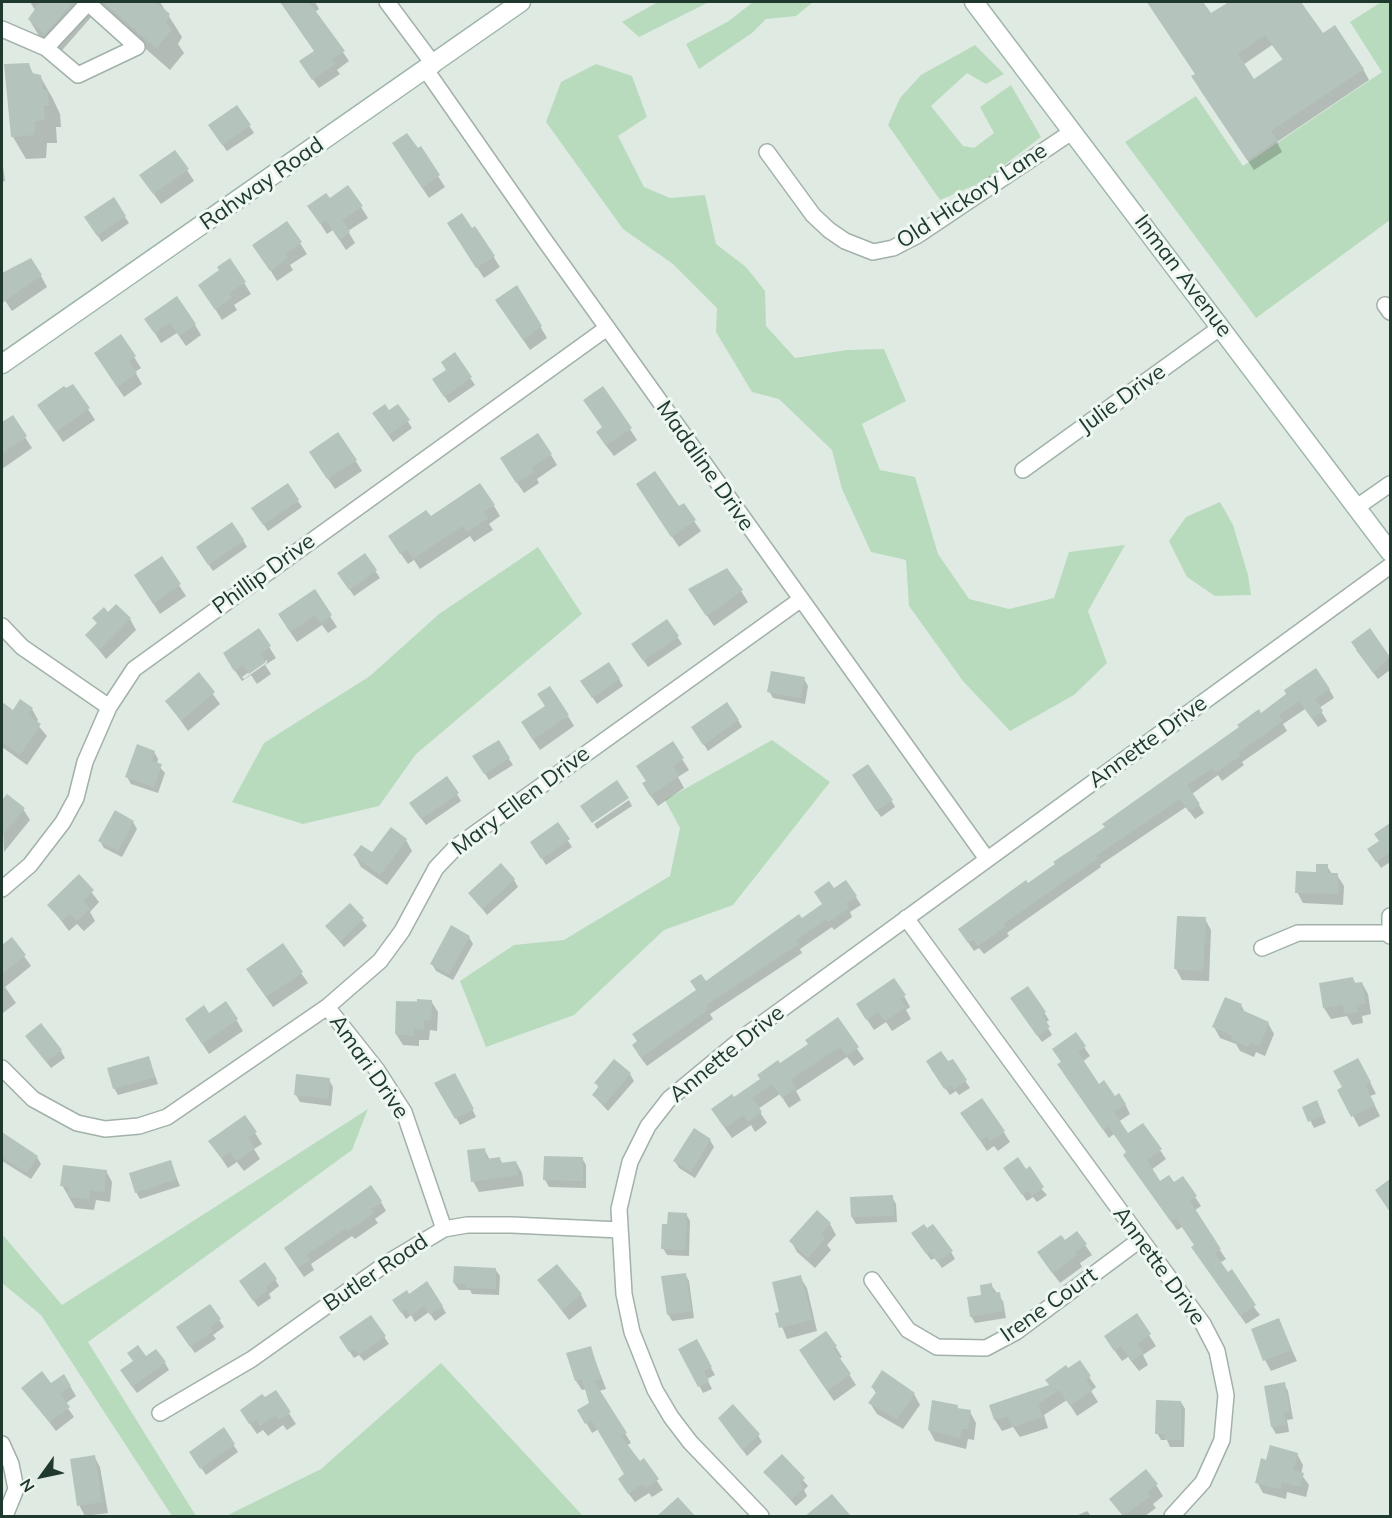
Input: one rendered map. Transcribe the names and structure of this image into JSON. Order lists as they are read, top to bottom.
{
  "streets": {
    "main road": ["Rahway Road", "Inman Avenue"],
    "street": [
      "Old Hickory Lane",
      "Julie Drive",
      "Madaline Drive",
      "Phillip Drive",
      "Annette Drive",
      "Mary Ellen Drive",
      "Amari Drive",
      "Butler Road",
      "Irene Court"
    ]
  },
  "crossings": [
    ["Rahway Road", "Madaline Drive"],
    ["Old Hickory Lane", "Inman Avenue"],
    ["Inman Avenue", "Julie Drive"],
    ["Madaline Drive", "Phillip Drive"],
    ["Madaline Drive", "Annette Drive"],
    ["Madaline Drive", "Mary Ellen Drive"],
    ["Annette Drive", "Butler Road"],
    ["Annette Drive", "Irene Court"],
    ["Mary Ellen Drive", "Amari Drive"],
    ["Amari Drive", "Butler Road"]
  ],
  "north": "bottom left"
}
